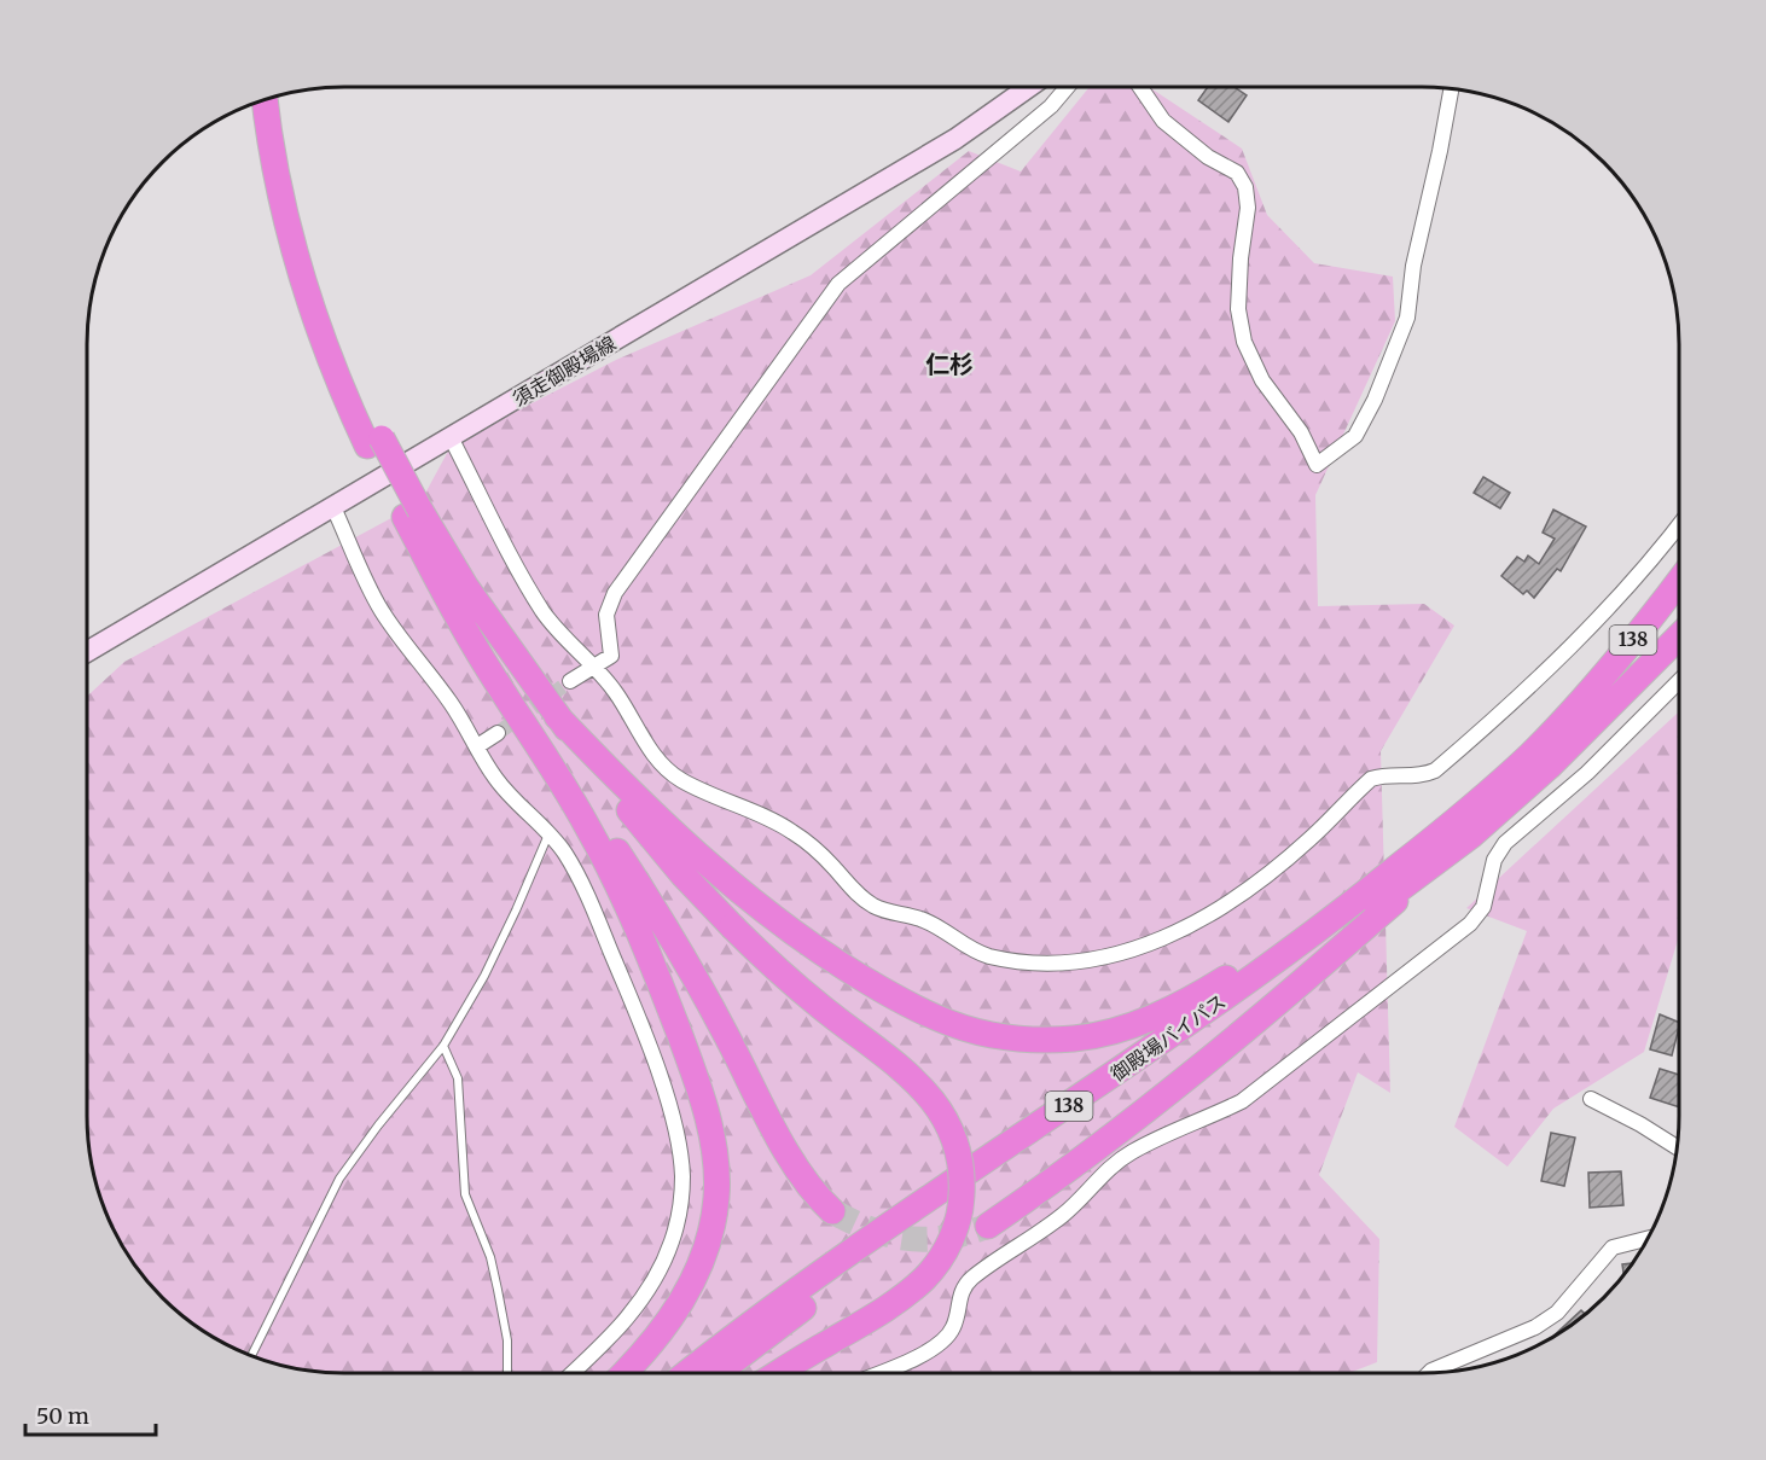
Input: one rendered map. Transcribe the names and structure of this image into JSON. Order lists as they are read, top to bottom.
{
  "streets": {
    "highway": ["138", "御殿場バイパス"],
    "main road": ["須走御殿場線"]
  },
  "districts": ["仁杉"],
  "scale_bar": "50 m"
}
